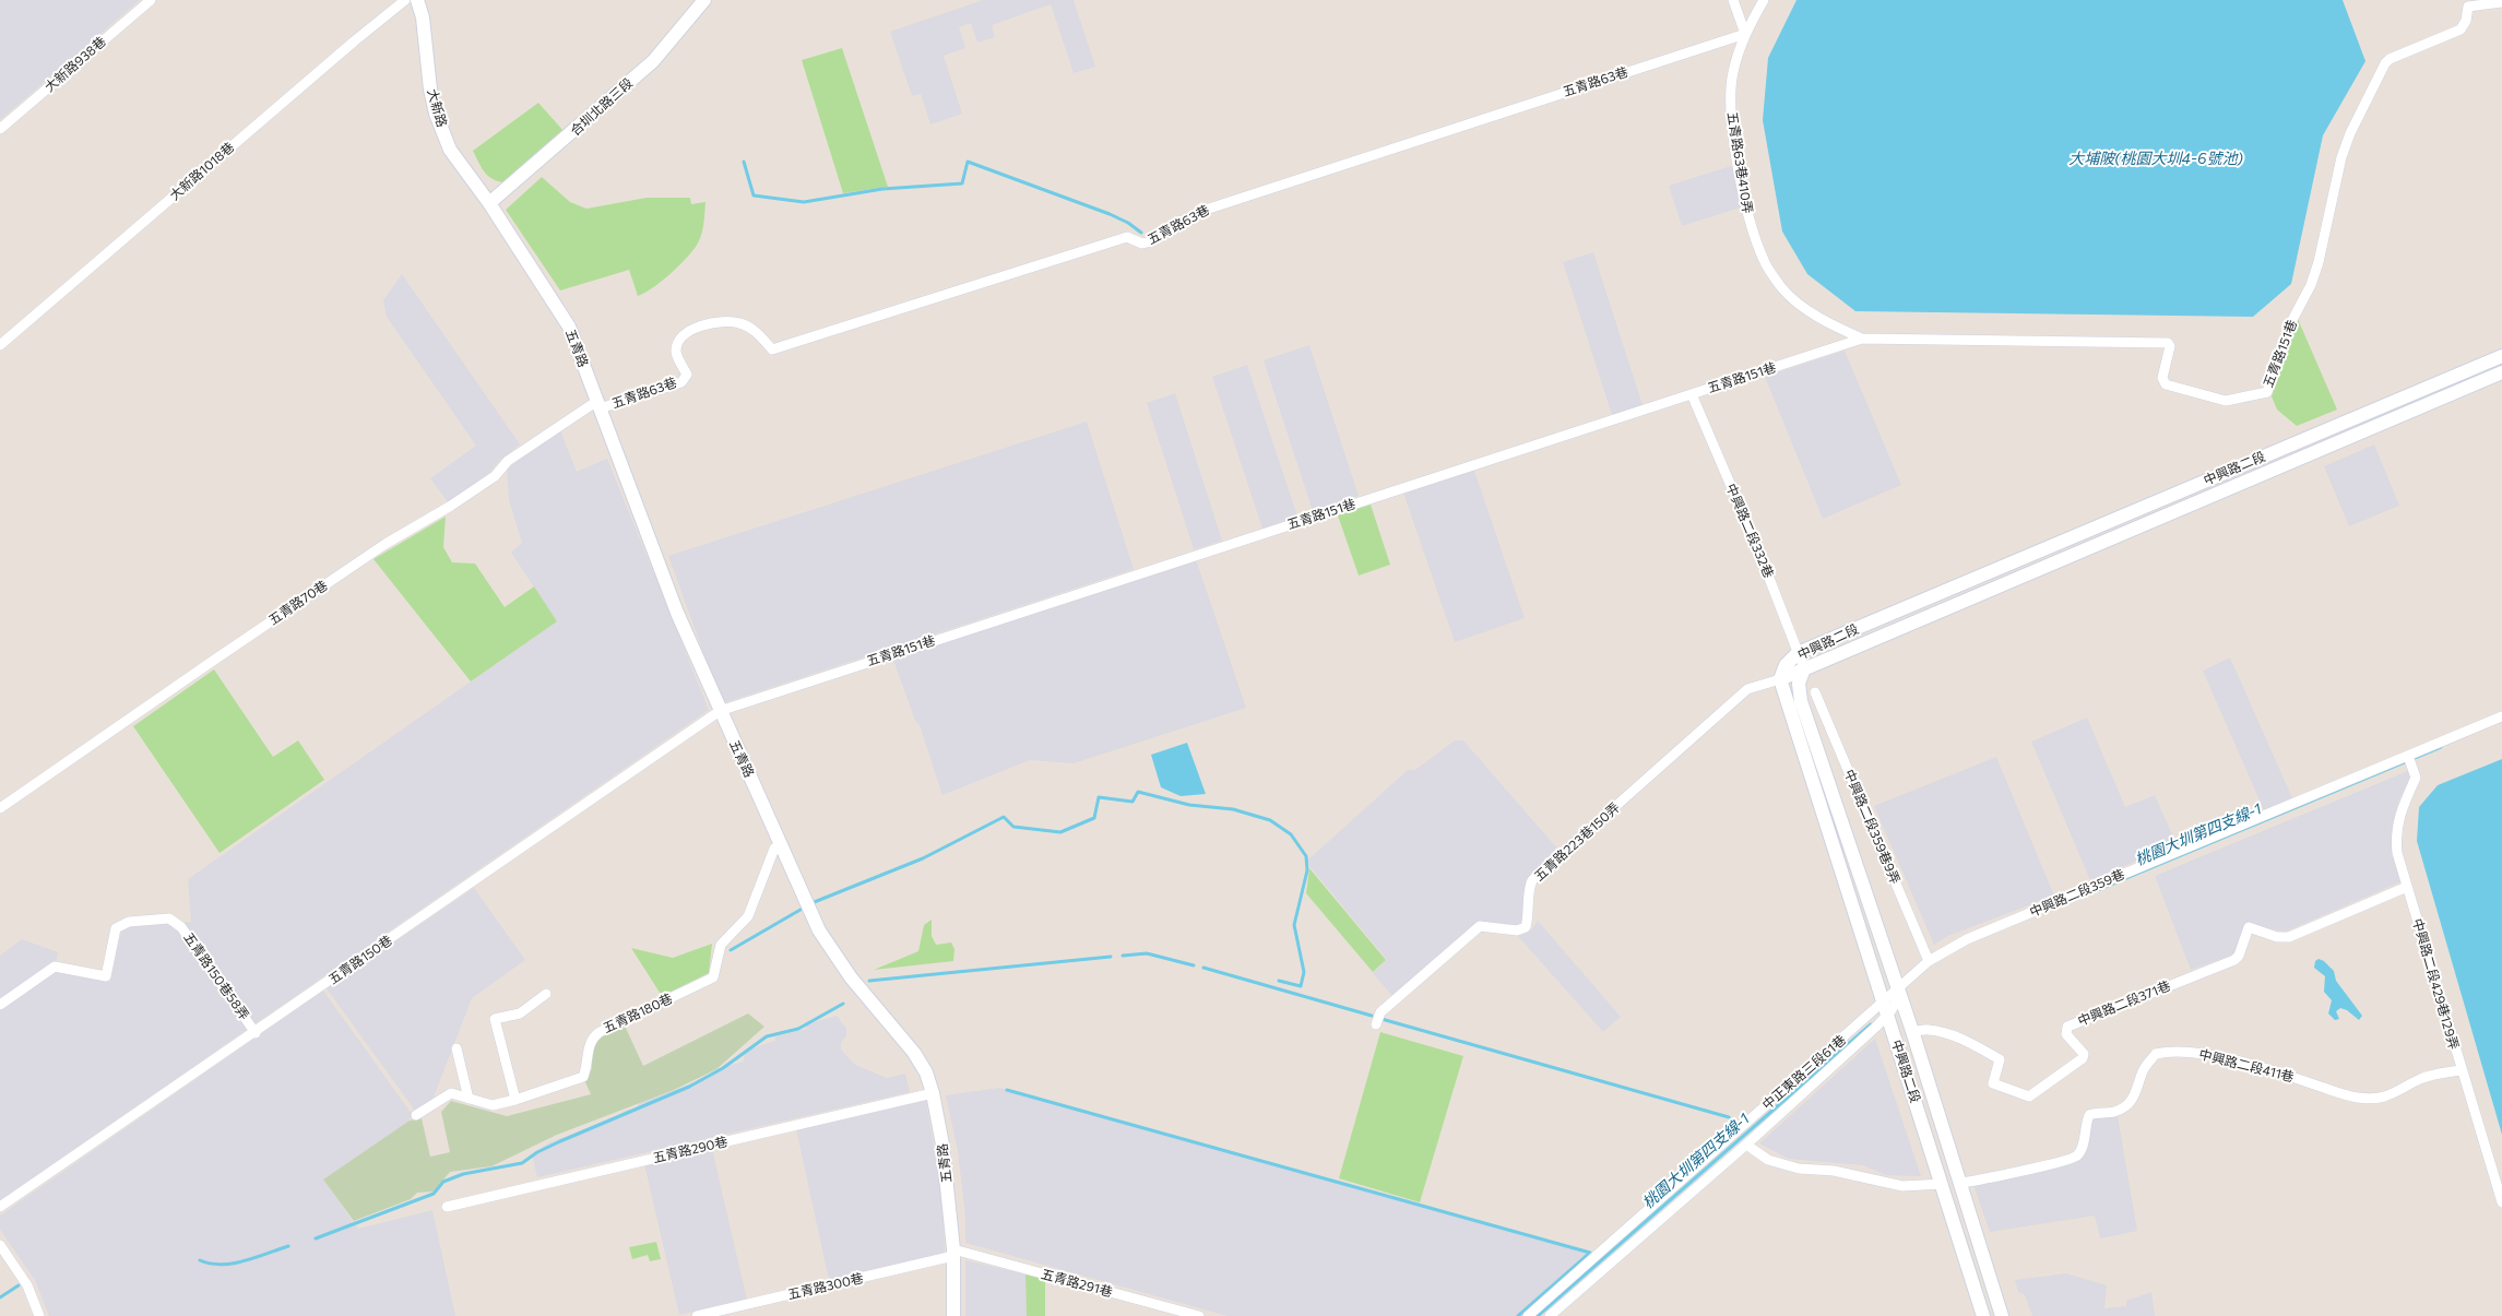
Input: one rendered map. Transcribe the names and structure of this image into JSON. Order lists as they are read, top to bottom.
{
  "streets": {
    "street": [
      "大新路938巷",
      "五青路63巷",
      "合圳北路三段",
      "大新路",
      "五青路63巷410弄",
      "大新路1018巷",
      "五青路",
      "五青路151巷",
      "中興路二段",
      "中興路二段332巷",
      "五青路70巷",
      "中興路二段359巷9弄",
      "五青路223巷150弄",
      "中興路二段359巷",
      "五青路150巷",
      "五青路150巷58弄",
      "中興路二段429巷129弄",
      "中興路二段371巷",
      "五青路180巷",
      "中興路二段411巷",
      "中正東路三段61巷",
      "五青路290巷",
      "五青路291巷",
      "五青路300巷"
    ]
  },
  "crossings": [
    ["五青路63巷", "五青路63巷410弄"],
    ["五青路63巷", "五青路"],
    ["五青路63巷", "五青路70巷"],
    ["合圳北路三段", "大新路"],
    ["合圳北路三段", "五青路"],
    ["大新路", "五青路"],
    ["五青路63巷410弄", "五青路151巷"],
    ["五青路", "五青路151巷"],
    ["五青路", "五青路70巷"],
    ["五青路", "五青路150巷"],
    ["五青路", "五青路180巷"],
    ["五青路", "五青路290巷"],
    ["五青路", "五青路291巷"],
    ["五青路", "五青路300巷"],
    ["五青路151巷", "中興路二段332巷"],
    ["五青路151巷", "五青路150巷"],
    ["中興路二段", "中興路二段332巷"],
    ["中興路二段", "五青路223巷150弄"],
    ["中興路二段", "中興路二段359巷"],
    ["中興路二段", "中興路二段371巷"],
    ["中興路二段", "中興路二段411巷"],
    ["中興路二段", "中正東路三段61巷"],
    ["中興路二段359巷9弄", "中興路二段359巷"],
    ["中興路二段359巷", "中興路二段429巷129弄"],
    ["中興路二段359巷", "中正東路三段61巷"],
    ["五青路150巷", "五青路150巷58弄"],
    ["中興路二段429巷129弄", "中興路二段371巷"],
    ["中興路二段429巷129弄", "中興路二段411巷"],
    ["五青路291巷", "五青路300巷"]
  ],
  "water": ["大埔陂(桃園大圳4-6號池)", "桃園大圳第四支線-1"]
}
